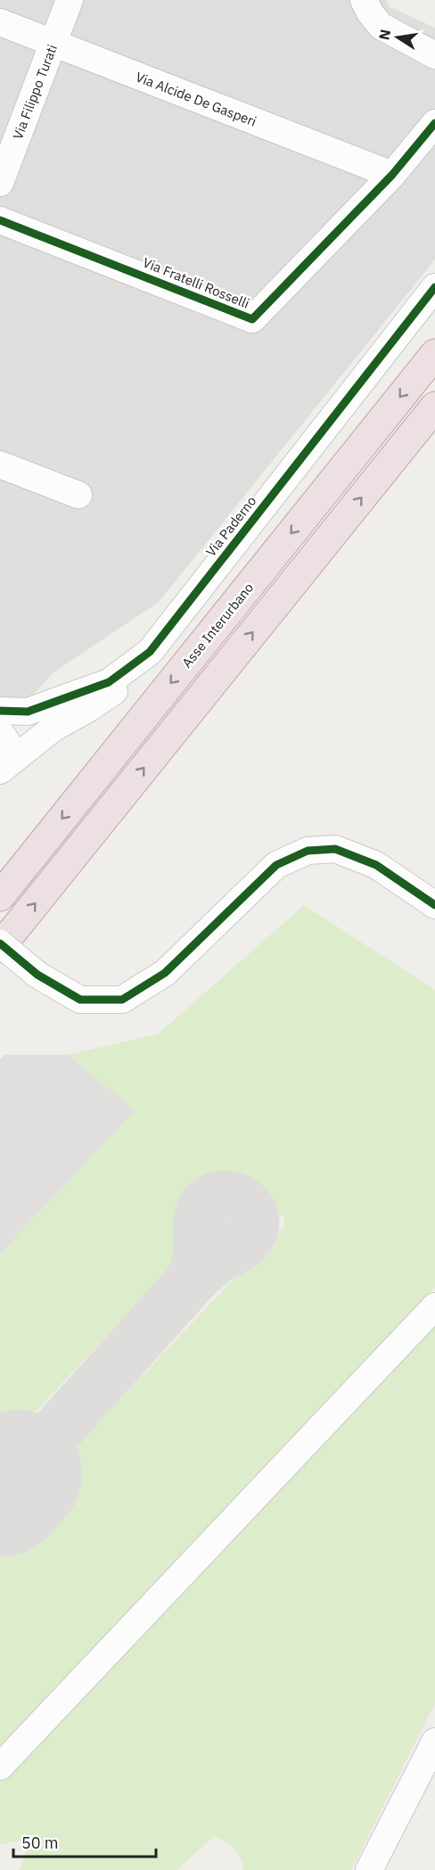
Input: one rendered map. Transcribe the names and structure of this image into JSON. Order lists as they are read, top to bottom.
{
  "streets": {
    "highway": ["Asse Interurbano"],
    "street": [
      "Via Filippo Turati",
      "Via Alcide De Gasperi",
      "Via Fratelli Rosselli",
      "Via Paderno"
    ]
  },
  "crossings": [
    ["Via Filippo Turati", "Via Alcide De Gasperi"],
    ["Via Alcide De Gasperi", "Via Fratelli Rosselli"]
  ],
  "scale_bar": "50 m",
  "north": "left"
}
